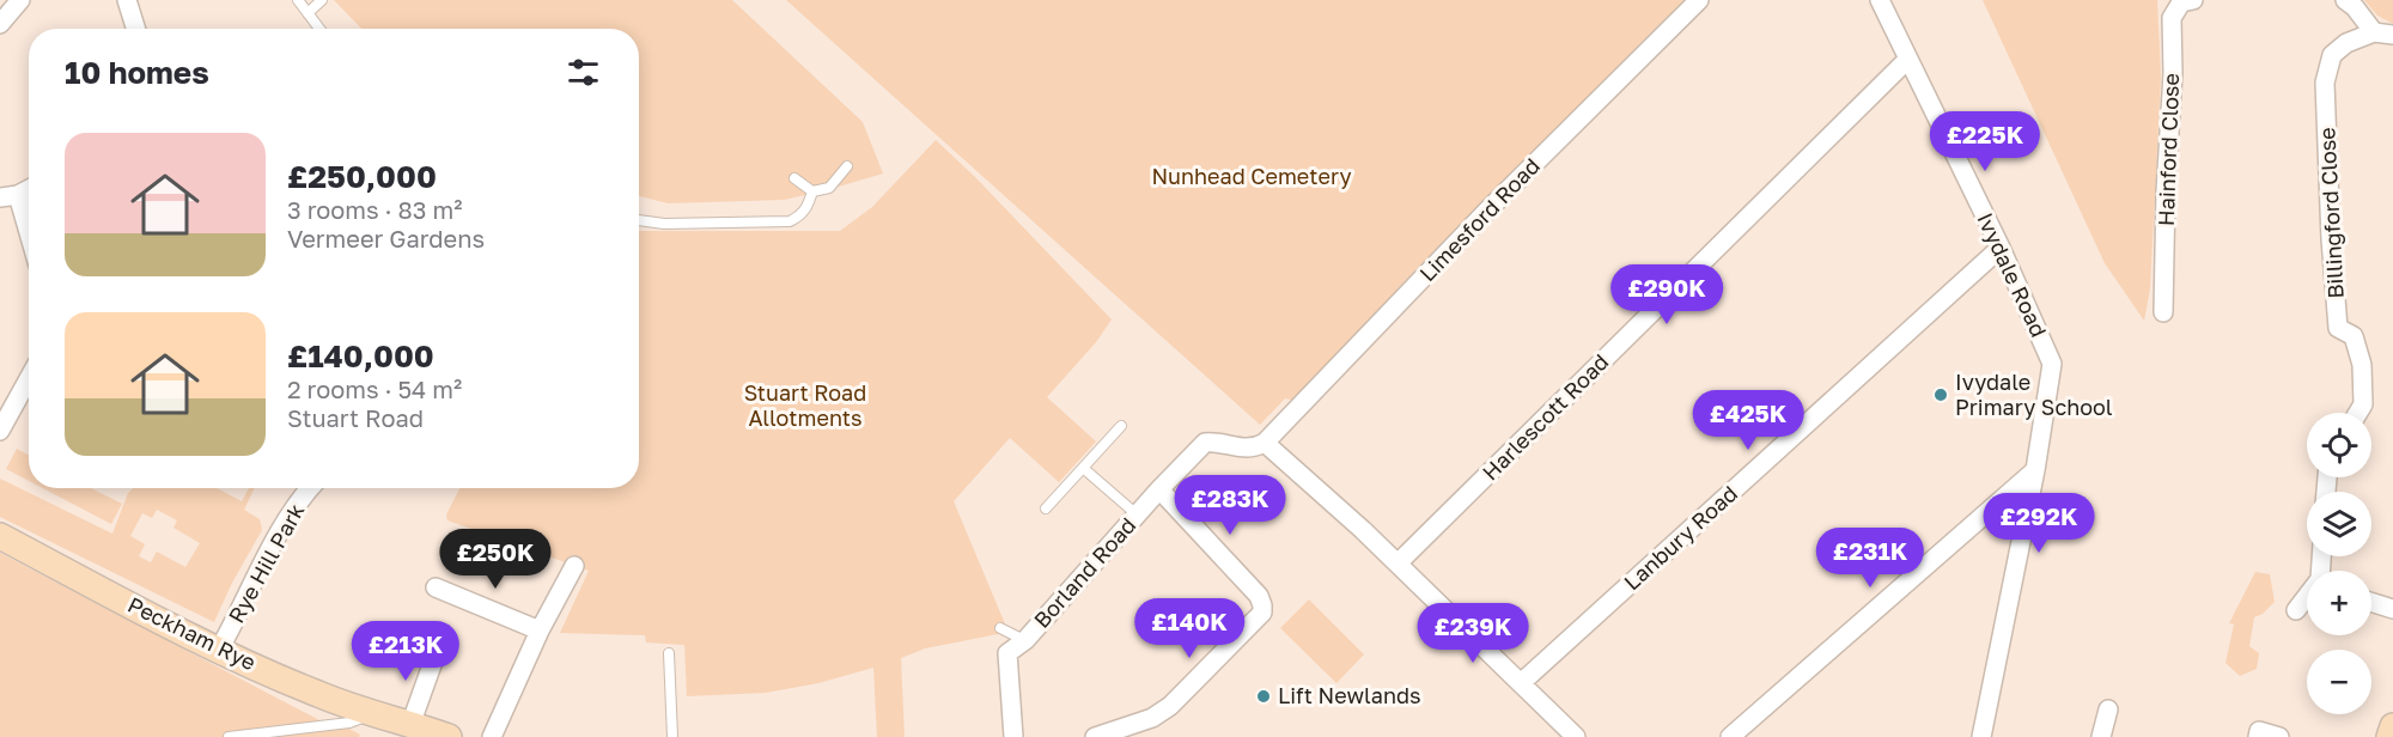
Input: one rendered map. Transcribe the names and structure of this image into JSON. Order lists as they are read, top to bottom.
{
  "streets": {
    "street": [
      "Hainford Close",
      "Billingford Close",
      "Limesford Road",
      "Ivydale Road",
      "Harlescott Road",
      "Lanbury Road",
      "Rye Hill Park",
      "Borland Road",
      "Peckham Rye"
    ]
  },
  "crossings": [
    ["Limesford Road", "Borland Road"],
    ["Ivydale Road", "Harlescott Road"],
    ["Ivydale Road", "Lanbury Road"],
    ["Rye Hill Park", "Peckham Rye"]
  ],
  "parks": ["Nunhead Cemetery", "Stuart Road Allotments"],
  "places": ["Ivydale Primary School", "Lift Newlands"],
  "page": {
    "heading": "10 homes",
    "price": [
      "£225K",
      "£290K",
      "£425K",
      "£283K",
      "£292K",
      "£231K",
      "£250K",
      "£140K",
      "£239K",
      "£213K"
    ],
    "list": [
      {
        "name": "£250,000",
        "note": "3 rooms · 83 m² · Vermeer Gardens"
      },
      {
        "name": "£140,000",
        "note": "2 rooms · 54 m² · Stuart Road"
      }
    ],
    "map_buttons": ["+", "−"]
  }
}
